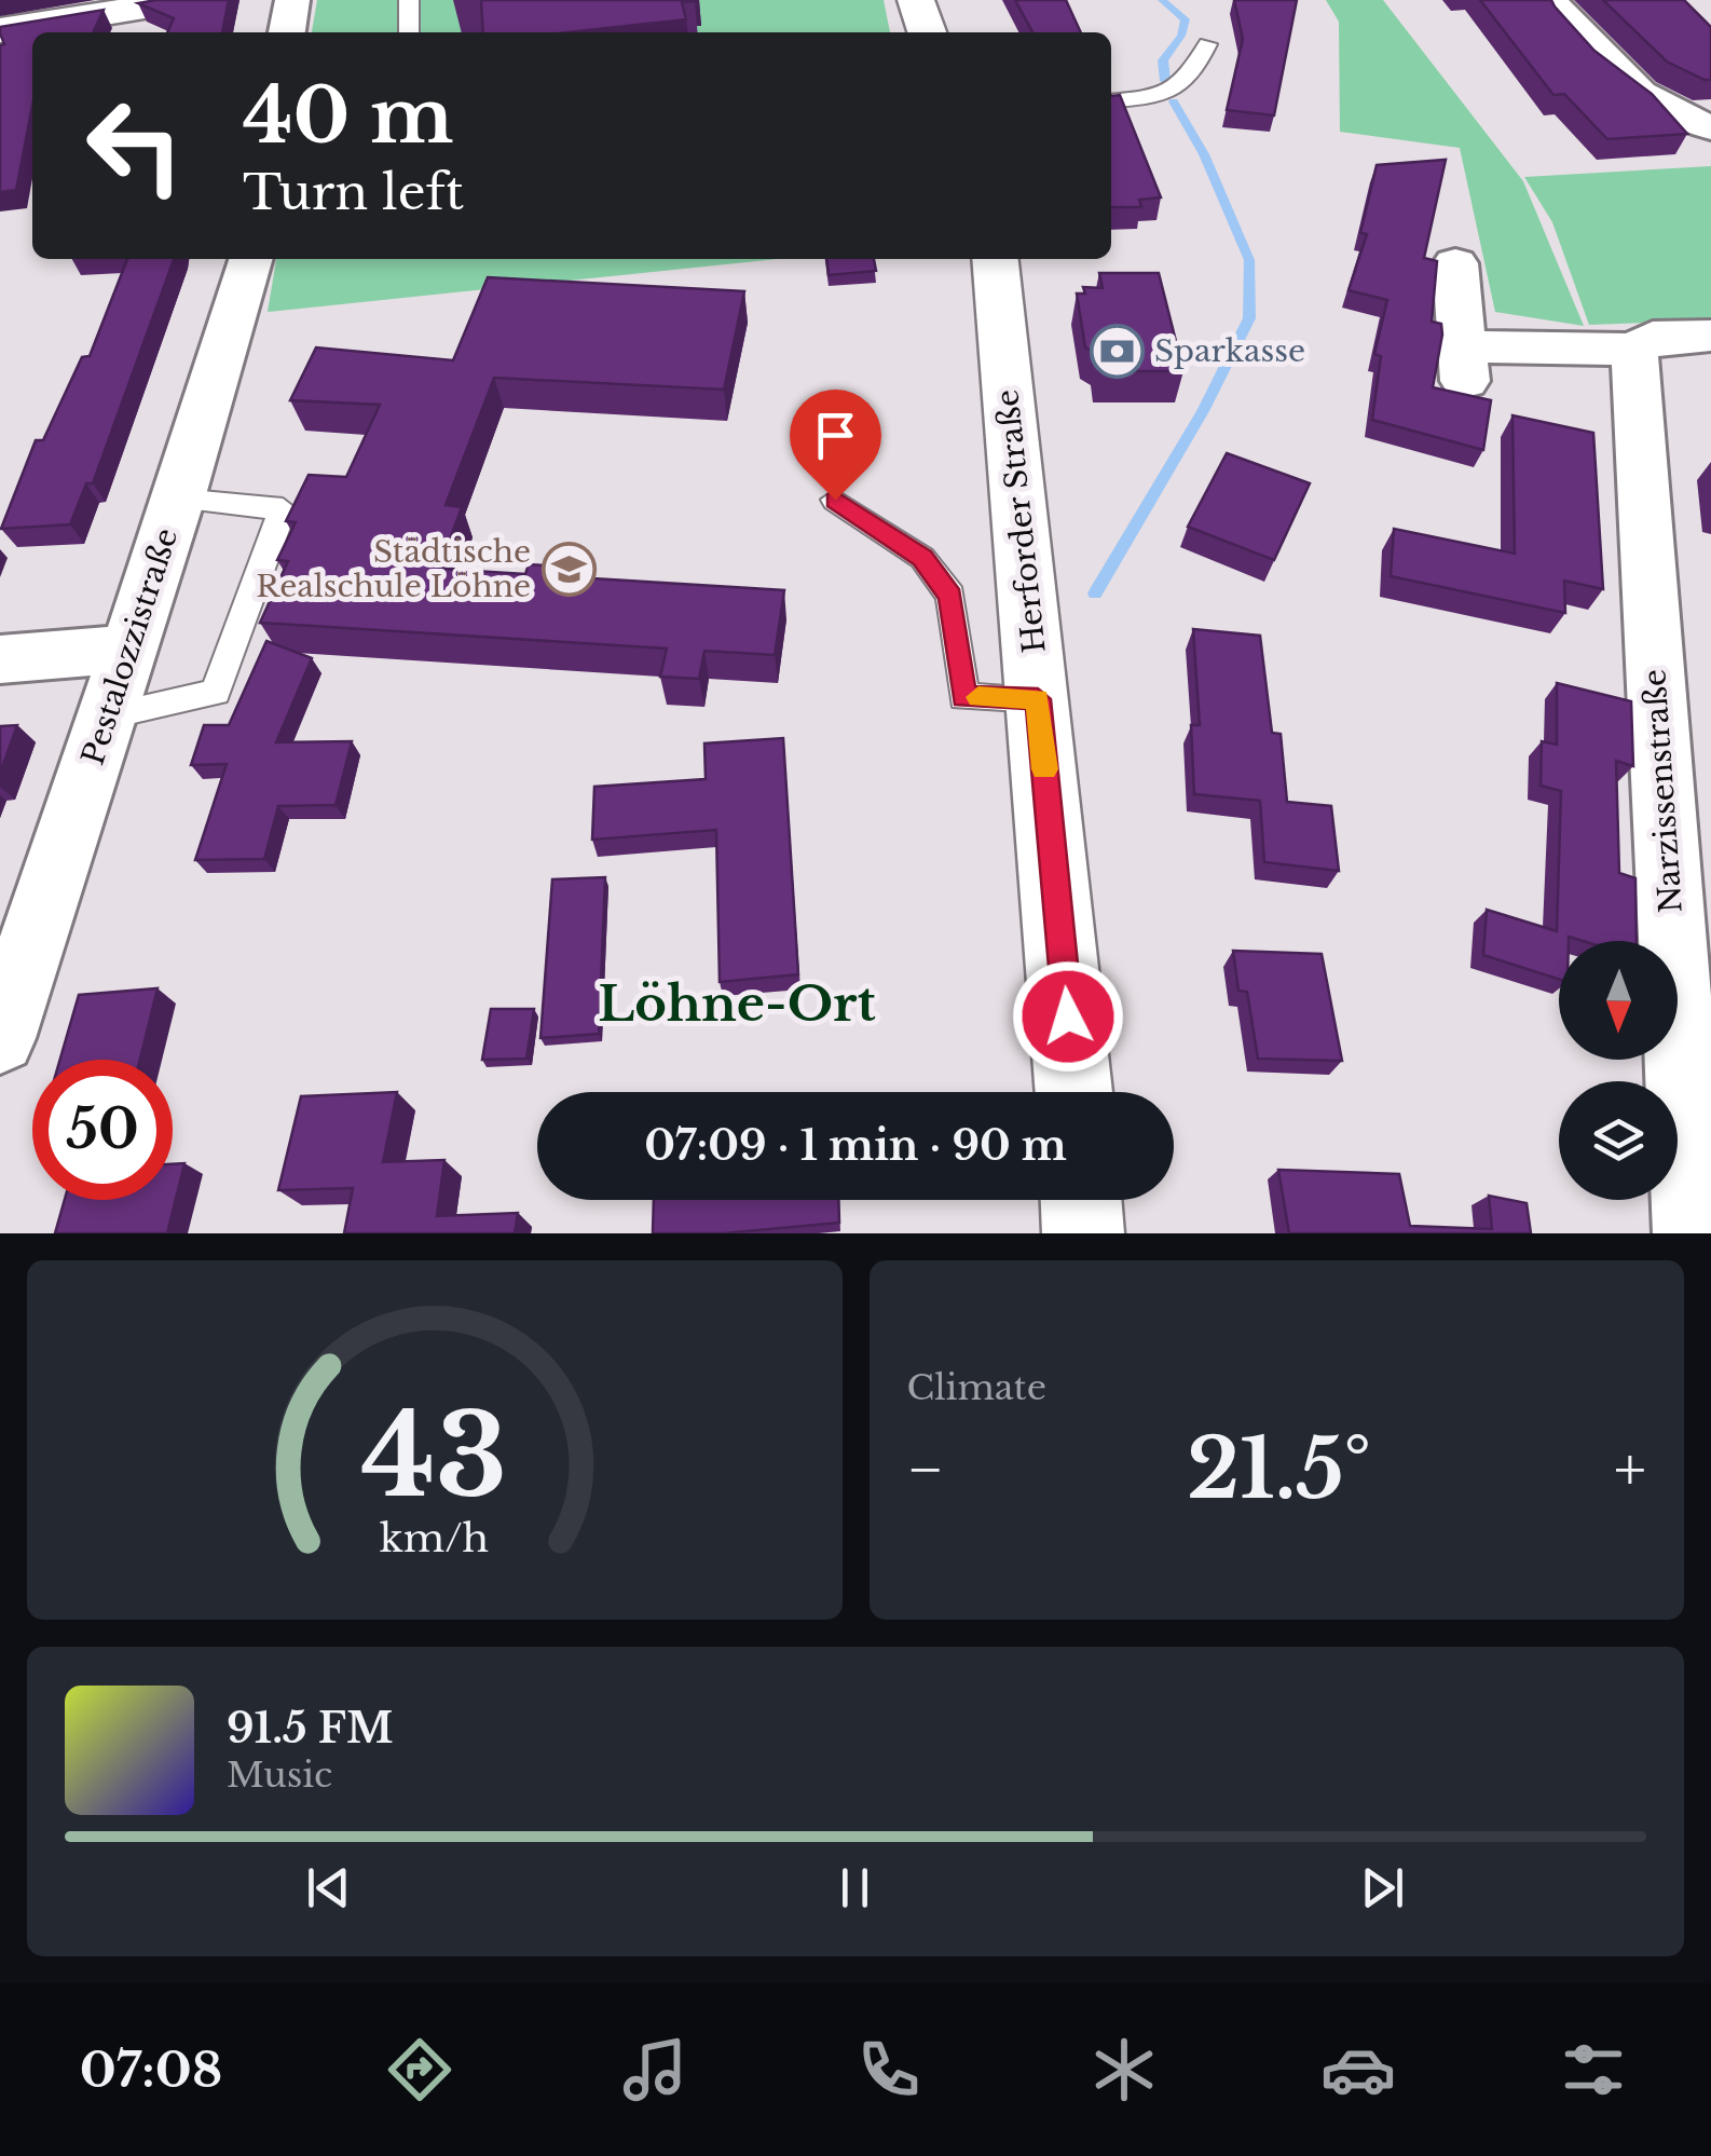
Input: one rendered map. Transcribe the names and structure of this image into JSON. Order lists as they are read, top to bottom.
{
  "streets": {
    "main road": ["Herforder Straße"],
    "street": ["Pestalozzistraße", "Narzissenstraße"]
  },
  "districts": ["Löhne-Ort"],
  "places": {
    "bank": ["Sparkasse"],
    "school or university": ["Städtische Realschule Löhne"]
  },
  "north": "bottom",
  "page": {
    "turn": ["40 m", "Turn left"],
    "limit": "50",
    "trip": "07:09 · 1 min · 90 m",
    "tile": "Climate",
    "heat": ["−", "21.5°", "+"],
    "song": ["91.5 FM", "Music"],
    "tabs": "07:08",
    "gauge": ["43", "km/h"]
  }
}
